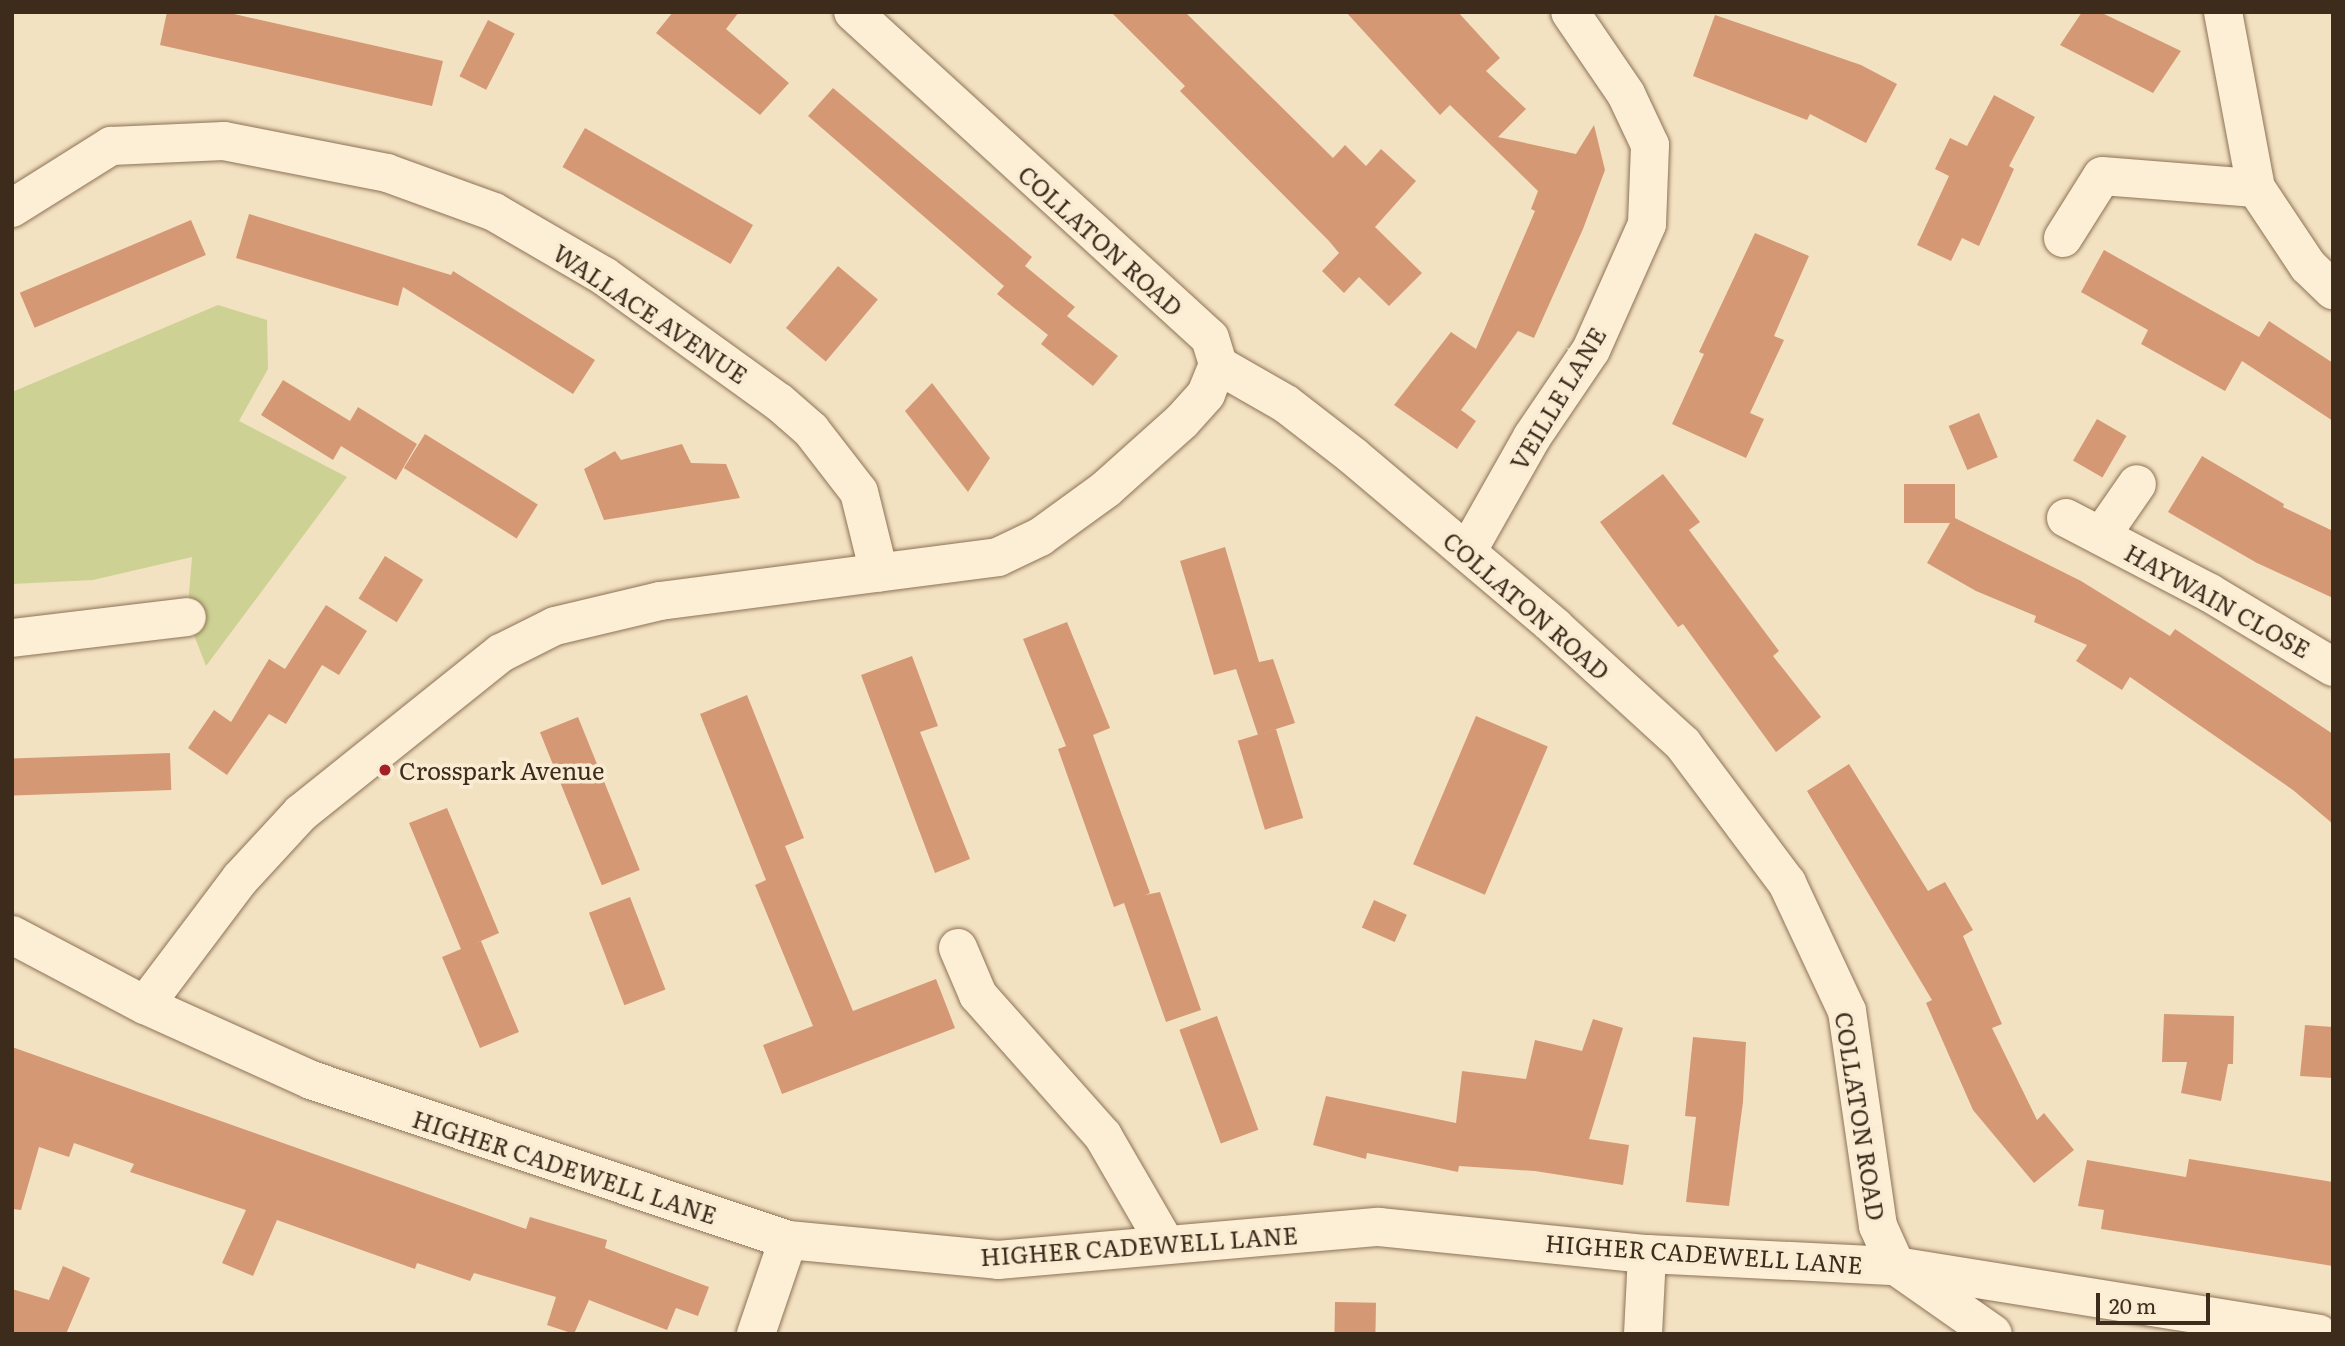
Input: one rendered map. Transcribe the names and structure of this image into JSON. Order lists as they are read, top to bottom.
{
  "streets": {
    "street": [
      "COLLATON ROAD",
      "WALLACE AVENUE",
      "VEILLE LANE",
      "HAYWAIN CLOSE",
      "HIGHER CADEWELL LANE"
    ]
  },
  "crossings": [
    ["COLLATON ROAD", "VEILLE LANE"],
    ["COLLATON ROAD", "HIGHER CADEWELL LANE"]
  ],
  "places": ["Crosspark Avenue"],
  "scale_bar": "20 m"
}
